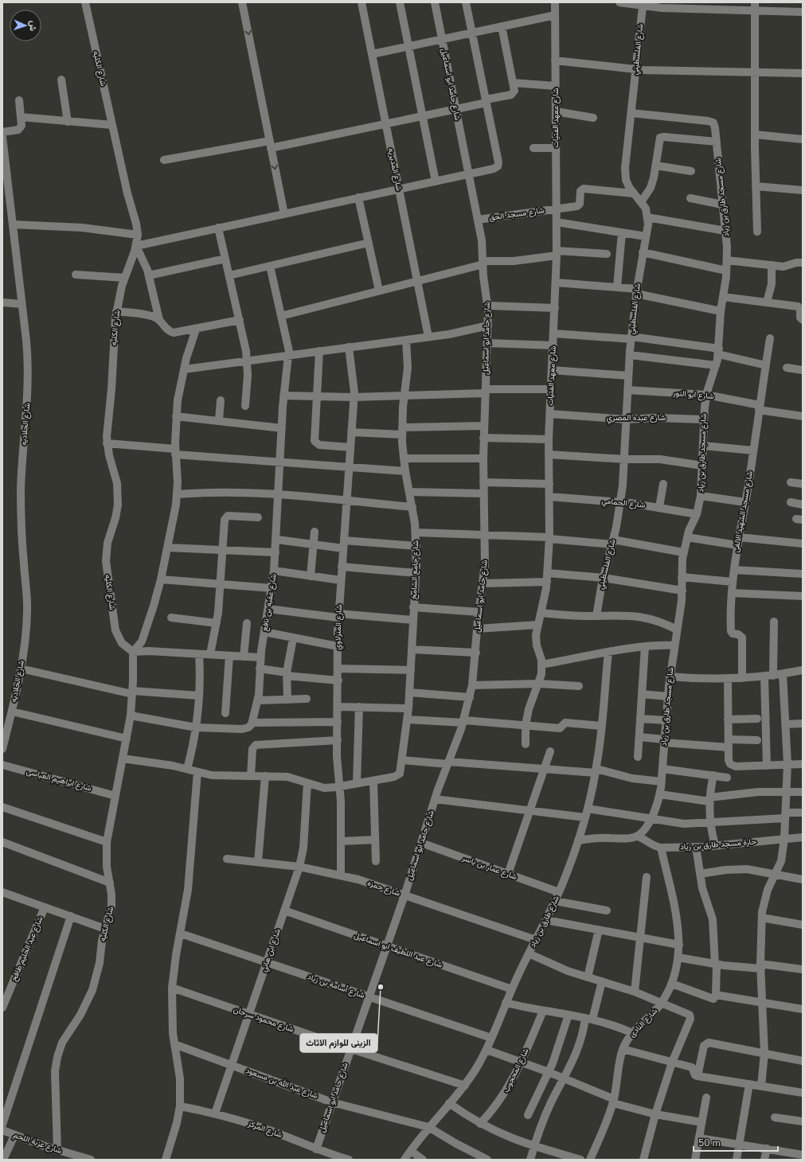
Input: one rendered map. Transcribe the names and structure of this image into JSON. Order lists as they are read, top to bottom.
{
  "streets": {
    "street": [
      "شارع الفلسطيني",
      "شارع الكليه",
      "شارع حامد ابو اسماعيل",
      "شارع معهد الفتيات",
      "شارع المديريه",
      "شارع مسجد طارق بن زياد",
      "شارع مسجد الحق",
      "شارع ابو النور",
      "شارع عبده المصري",
      "شارع الجلاديه",
      "شارع الحمامي",
      "شارع مسجد الشهيد الالفى",
      "شارع جامع الشامخ",
      "شارع عقبه بن نافع",
      "شارع المنزلاوي",
      "شارع ابراهيم العباسى",
      "حارة مسجد طارق بن زياد",
      "شارع عمار بن ياسر",
      "شارع حمزه",
      "شارع طارق بن زياد",
      "شارع عبد الحليم طافح",
      "شارع ابن هاني",
      "شارع عبد اللطيف ابو اسماعيل",
      "شارع أسامة بن زياد",
      "شارع محمود سرحان",
      "شارع النادى",
      "شارع المحجوب",
      "شارع عبد الله بن مسعود",
      "شارع المركز",
      "شارع عزبة اللحم"
    ]
  },
  "crossings": [
    ["شارع الفلسطيني", "شارع مسجد طارق بن زياد"],
    ["شارع الفلسطيني", "شارع مسجد الحق"],
    ["شارع الفلسطيني", "شارع ابو النور"],
    ["شارع الفلسطيني", "شارع عبده المصري"],
    ["شارع الفلسطيني", "شارع الحمامي"],
    ["شارع الكليه", "شارع ابراهيم العباسى"],
    ["شارع الكليه", "شارع عزبة اللحم"],
    ["شارع حامد ابو اسماعيل", "شارع مسجد الحق"],
    ["شارع حامد ابو اسماعيل", "شارع عمار بن ياسر"],
    ["شارع حامد ابو اسماعيل", "شارع حمزه"],
    ["شارع حامد ابو اسماعيل", "شارع عبد اللطيف ابو اسماعيل"],
    ["شارع حامد ابو اسماعيل", "شارع أسامة بن زياد"],
    ["شارع حامد ابو اسماعيل", "شارع محمود سرحان"],
    ["شارع حامد ابو اسماعيل", "شارع عبد الله بن مسعود"],
    ["شارع حامد ابو اسماعيل", "شارع المركز"],
    ["شارع معهد الفتيات", "شارع مسجد الحق"],
    ["شارع معهد الفتيات", "شارع عبده المصري"],
    ["شارع معهد الفتيات", "شارع الحمامي"],
    ["شارع مسجد طارق بن زياد", "شارع ابو النور"],
    ["شارع مسجد طارق بن زياد", "شارع عبده المصري"],
    ["شارع مسجد طارق بن زياد", "شارع الحمامي"],
    ["شارع مسجد طارق بن زياد", "حارة مسجد طارق بن زياد"],
    ["شارع ابو النور", "شارع مسجد الشهيد الالفى"],
    ["شارع المنزلاوي", "شارع حمزه"],
    ["حارة مسجد طارق بن زياد", "شارع النادى"],
    ["شارع عمار بن ياسر", "شارع طارق بن زياد"],
    ["شارع حمزه", "شارع طارق بن زياد"],
    ["شارع حمزه", "شارع ابن هاني"],
    ["شارع طارق بن زياد", "شارع عبد اللطيف ابو اسماعيل"],
    ["شارع طارق بن زياد", "شارع أسامة بن زياد"],
    ["شارع طارق بن زياد", "شارع محمود سرحان"],
    ["شارع طارق بن زياد", "شارع عبد الله بن مسعود"],
    ["شارع ابن هاني", "شارع عبد اللطيف ابو اسماعيل"],
    ["شارع ابن هاني", "شارع أسامة بن زياد"],
    ["شارع ابن هاني", "شارع محمود سرحان"],
    ["شارع ابن هاني", "شارع عبد الله بن مسعود"],
    ["شارع ابن هاني", "شارع المركز"]
  ],
  "places": ["الزينى للوازم الاثاث"],
  "scale_bar": "50 m",
  "north": "right"
}
